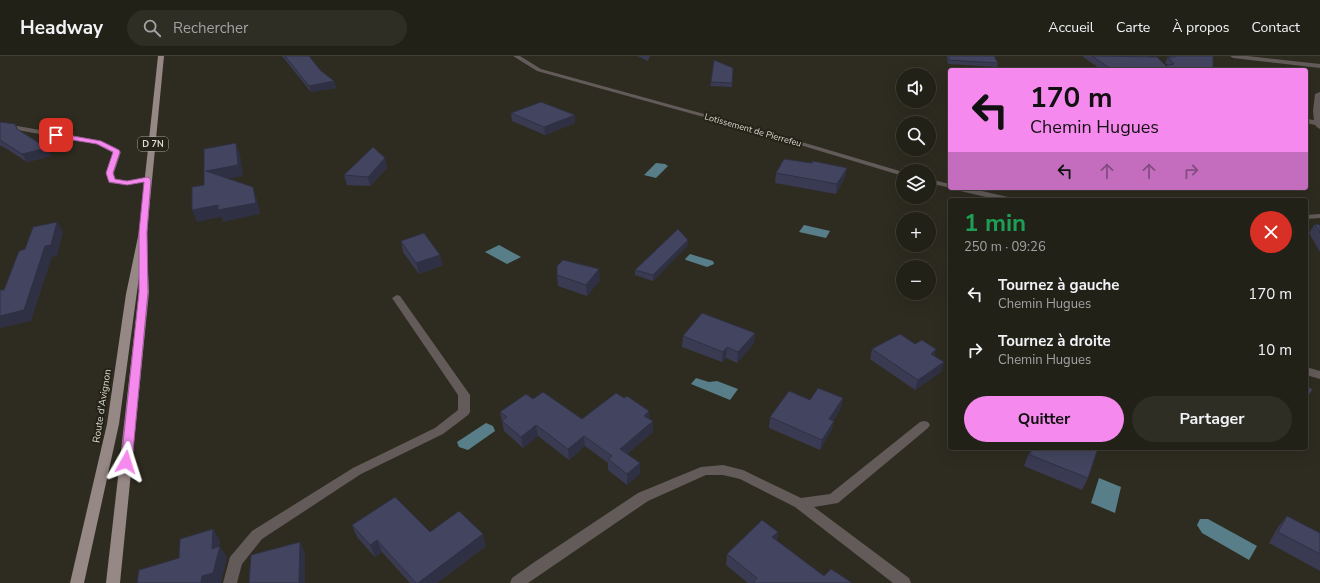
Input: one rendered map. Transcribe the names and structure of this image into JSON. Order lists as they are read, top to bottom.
{
  "streets": {
    "main road": ["D 7N", "Route d'Avignon"],
    "street": ["Lotissement de Pierrefeu"]
  },
  "page": {
    "header": "Headway",
    "search": "Rechercher",
    "nav": [
      "Accueil",
      "Carte",
      "À propos",
      "Contact"
    ],
    "map_buttons": ["+", "−"],
    "turn": ["170 m", "Chemin Hugues"],
    "heading": ["1 min", "250 m · 09:26"],
    "list": [
      {
        "name": "Tournez à gauche",
        "note": "Chemin Hugues",
        "value": "170 m"
      },
      {
        "name": "Tournez à droite",
        "note": "Chemin Hugues",
        "value": "10 m"
      }
    ],
    "buttons": ["Quitter", "Partager"]
  }
}
